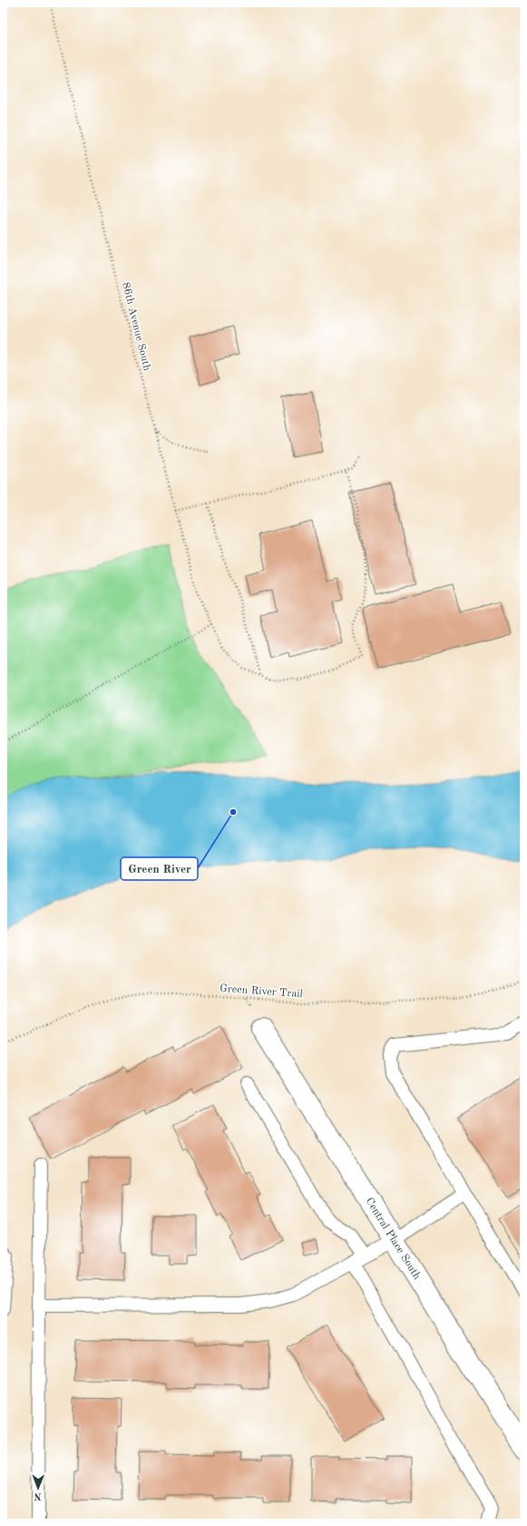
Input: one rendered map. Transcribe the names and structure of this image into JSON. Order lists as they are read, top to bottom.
{
  "streets": {
    "street": ["Central Place South"],
    "path": ["86th Avenue South", "Green River Trail"]
  },
  "places": ["Green River"],
  "north": "bottom"
}
